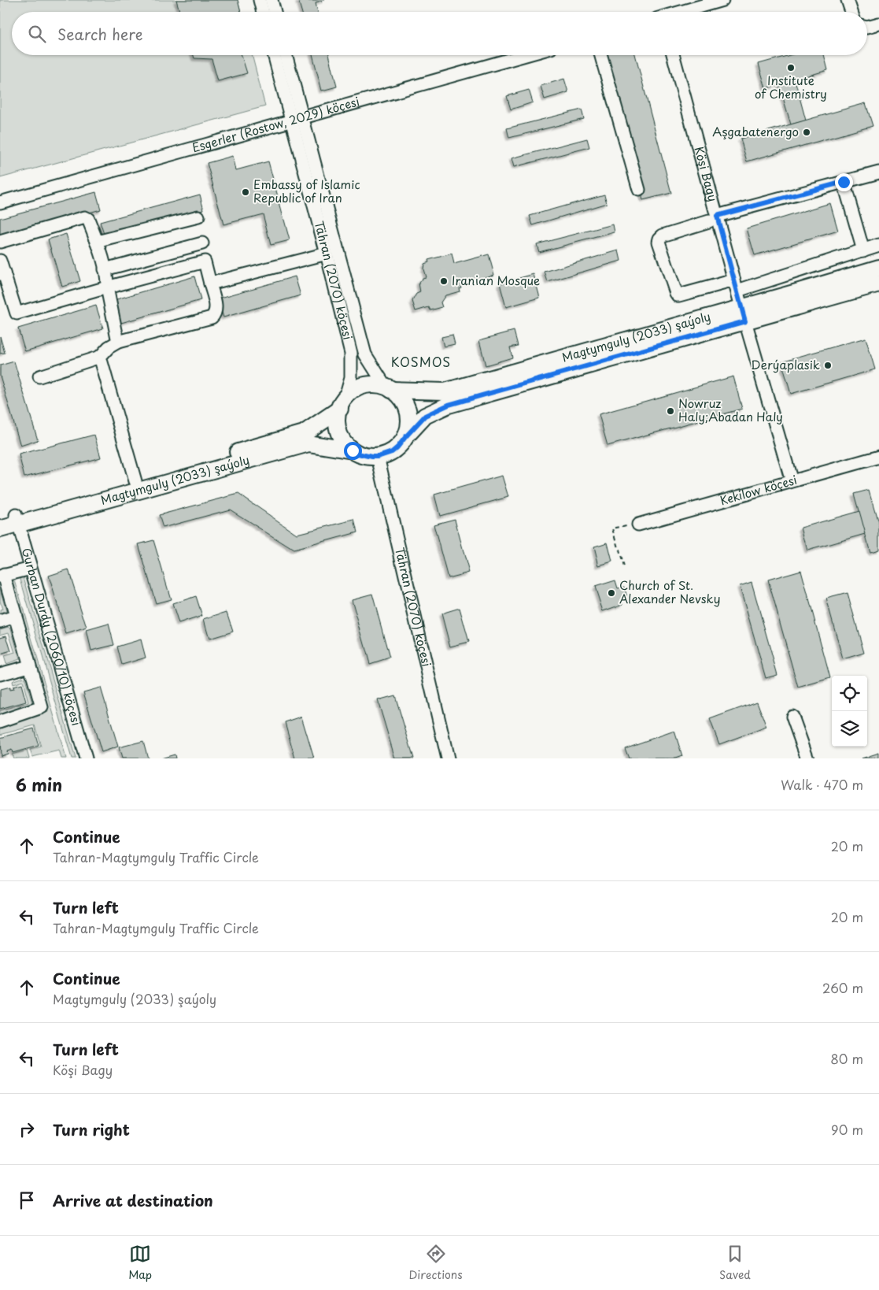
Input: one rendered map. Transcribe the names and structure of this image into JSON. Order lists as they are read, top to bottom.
{
  "streets": {
    "main road": ["Magtymguly (2033) şaýoly"],
    "street": [
      "Esgerler (Rostow, 2029) köçesi",
      "Köşi Bagy",
      "Tähran (2070) köçesi",
      "Kekilow köçesi",
      "Gurban Durdy (2060/10) köçesi"
    ]
  },
  "crossings": [
    ["Esgerler (Rostow, 2029) köçesi", "Tähran (2070) köçesi"],
    ["Köşi Bagy", "Magtymguly (2033) şaýoly"],
    ["Köşi Bagy", "Kekilow köçesi"],
    ["Tähran (2070) köçesi", "Magtymguly (2033) şaýoly"],
    ["Magtymguly (2033) şaýoly", "Gurban Durdy (2060/10) köçesi"]
  ],
  "districts": ["KOSMOS"],
  "places": [
    "Institute of Chemistry",
    "Aşgabatenergo",
    "Embassy of Islamic Republic of Iran",
    "Iranian Mosque",
    "Derýaplasik",
    "Nowruz Haly;Abadan Haly",
    "Church of St. Alexander Nevsky"
  ],
  "page": {
    "search": "Search here",
    "heading": ["6 min", "Walk · 470 m"],
    "list": [
      ["Continue", "Tahran-Magtymguly Traffic Circle", "20 m"],
      ["Turn left", "Tahran-Magtymguly Traffic Circle", "20 m"],
      ["Continue", "Magtymguly (2033) şaýoly", "260 m"],
      ["Turn left", "Köşi Bagy", "80 m"],
      ["Turn right", "90 m"],
      "Arrive at destination"
    ],
    "nav": ["Map", "Directions", "Saved"]
  }
}
